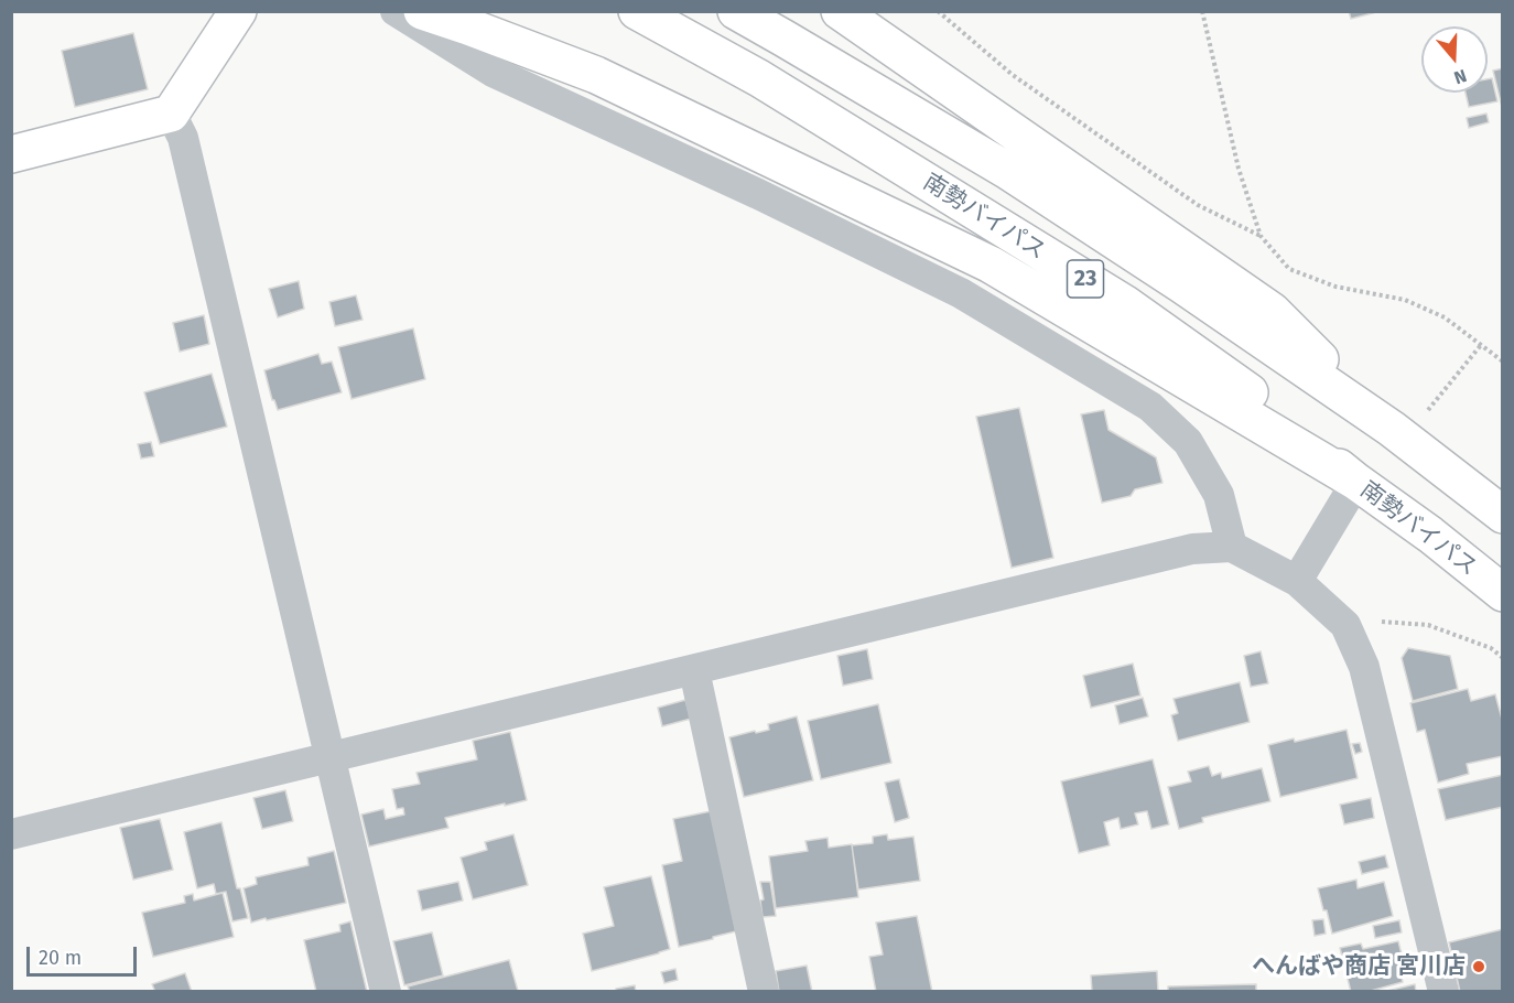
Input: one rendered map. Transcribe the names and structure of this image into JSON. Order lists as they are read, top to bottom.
{
  "streets": {
    "main road": ["南勢バイパス", "23"]
  },
  "places": ["へんばや商店 宮川店"],
  "scale_bar": "20 m",
  "north": "bottom"
}
